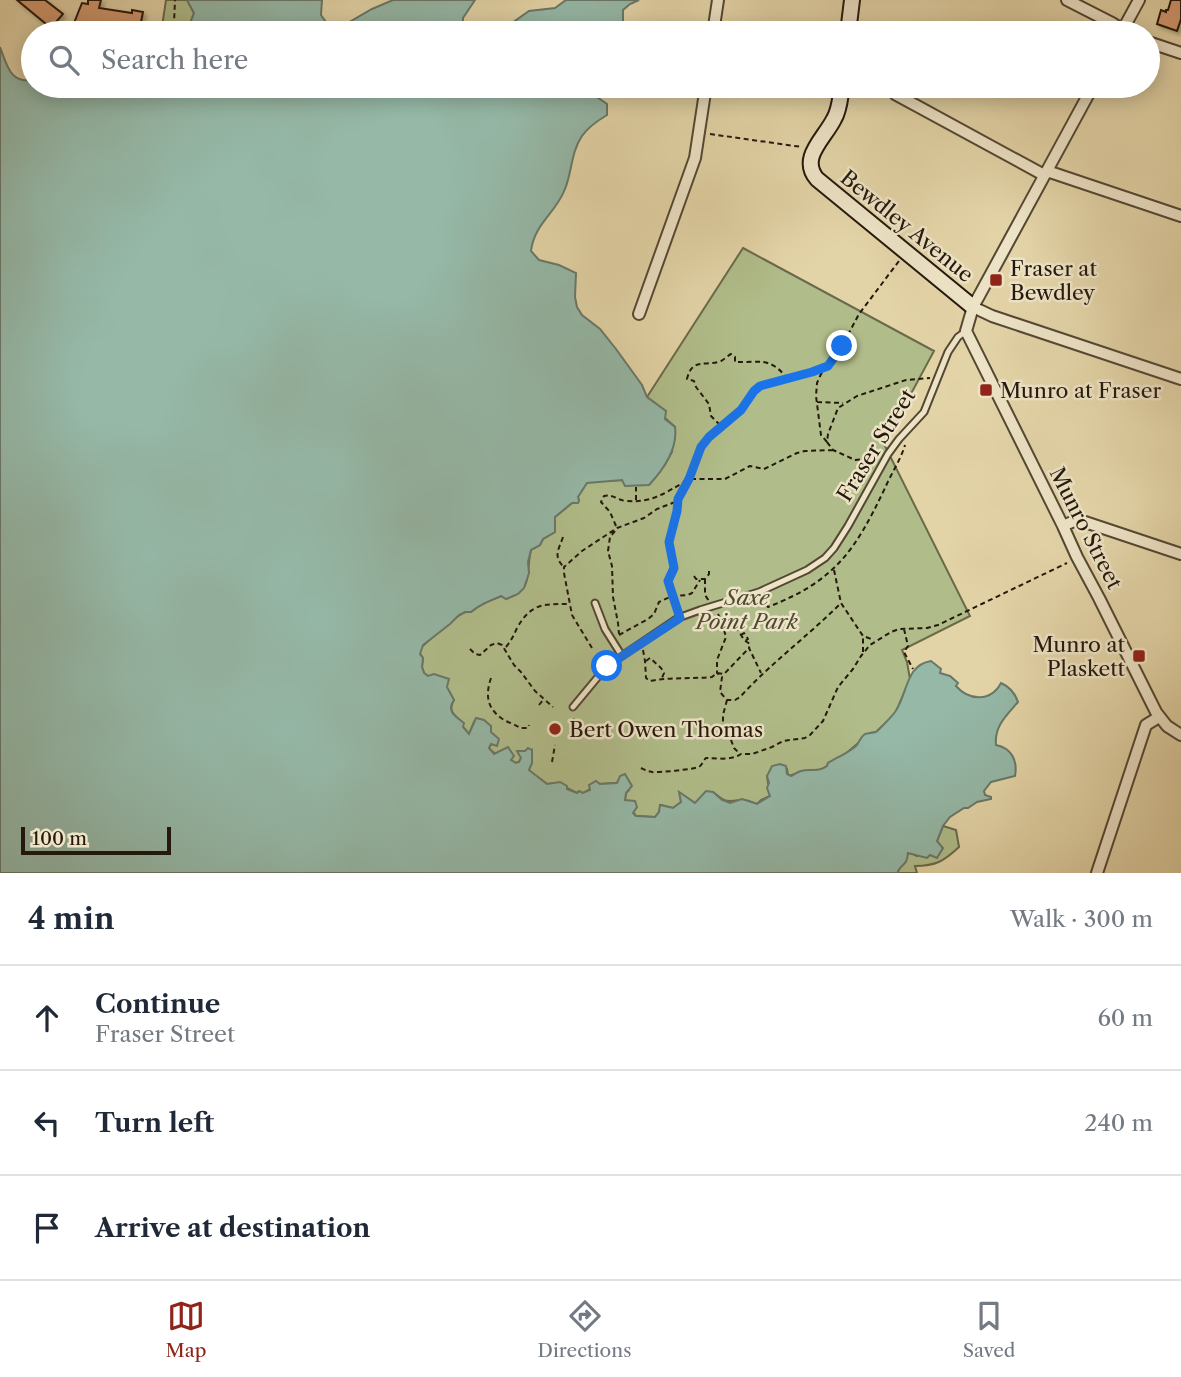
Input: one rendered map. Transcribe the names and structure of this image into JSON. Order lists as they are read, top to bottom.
{
  "streets": {
    "street": ["Bewdley Avenue", "Fraser Street", "Munro Street"]
  },
  "crossings": [
    ["Bewdley Avenue", "Fraser Street"],
    ["Fraser Street", "Munro Street"]
  ],
  "parks": ["Saxe Point Park"],
  "places": {
    "transit": ["Fraser at Bewdley", "Munro at Fraser", "Munro at Plaskett"],
    "other": ["Bert Owen Thomas"]
  },
  "scale_bar": "100 m",
  "page": {
    "search": "Search here",
    "scale": "100 m",
    "heading": ["4 min", "Walk · 300 m"],
    "list": [
      ["Continue", "Fraser Street", "60 m"],
      ["Turn left", "240 m"],
      "Arrive at destination"
    ],
    "nav": ["Map", "Directions", "Saved"]
  }
}
